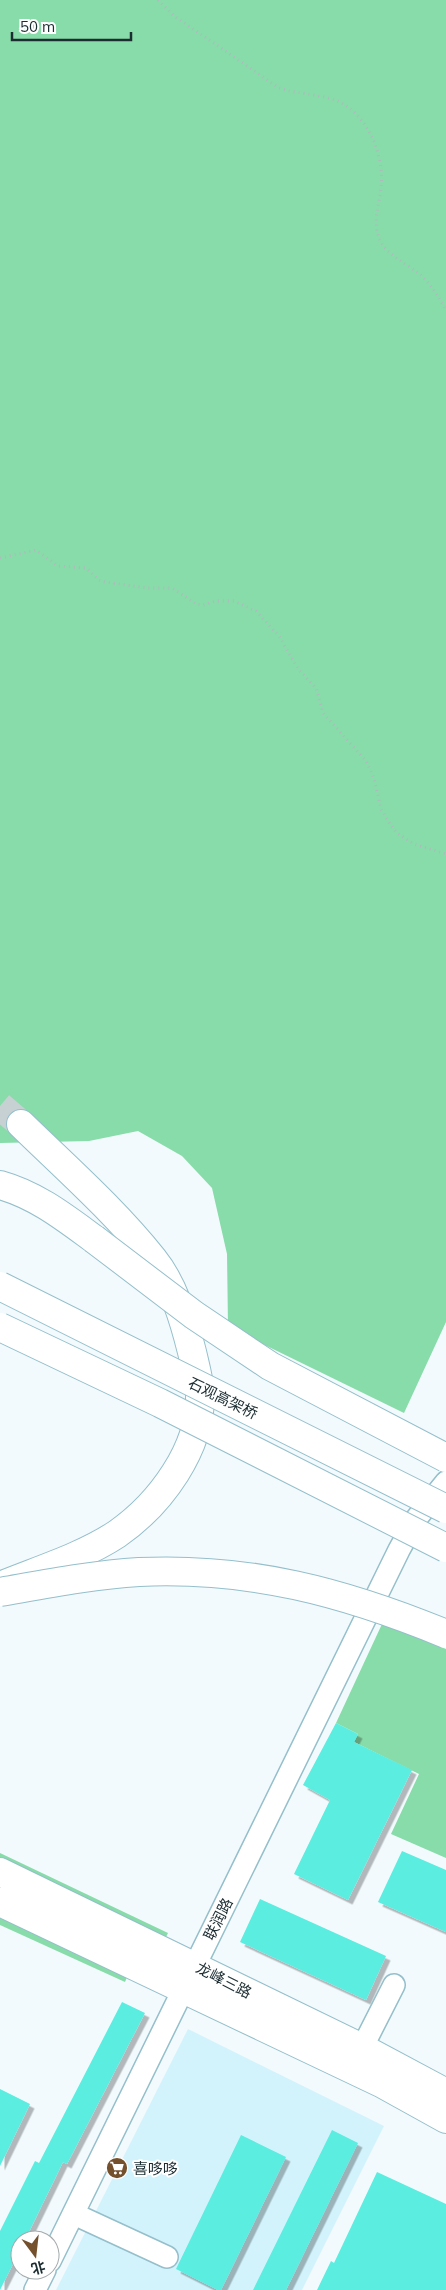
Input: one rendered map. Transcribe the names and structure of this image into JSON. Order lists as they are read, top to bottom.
{
  "streets": {
    "main road": ["石观高架桥", "龙峰三路"],
    "street": ["联润路"]
  },
  "crossings": [
    ["联润路", "龙峰三路"]
  ],
  "places": {
    "supermarket": ["喜哆哆"]
  },
  "scale_bar": "50 m",
  "north": "bottom"
}
